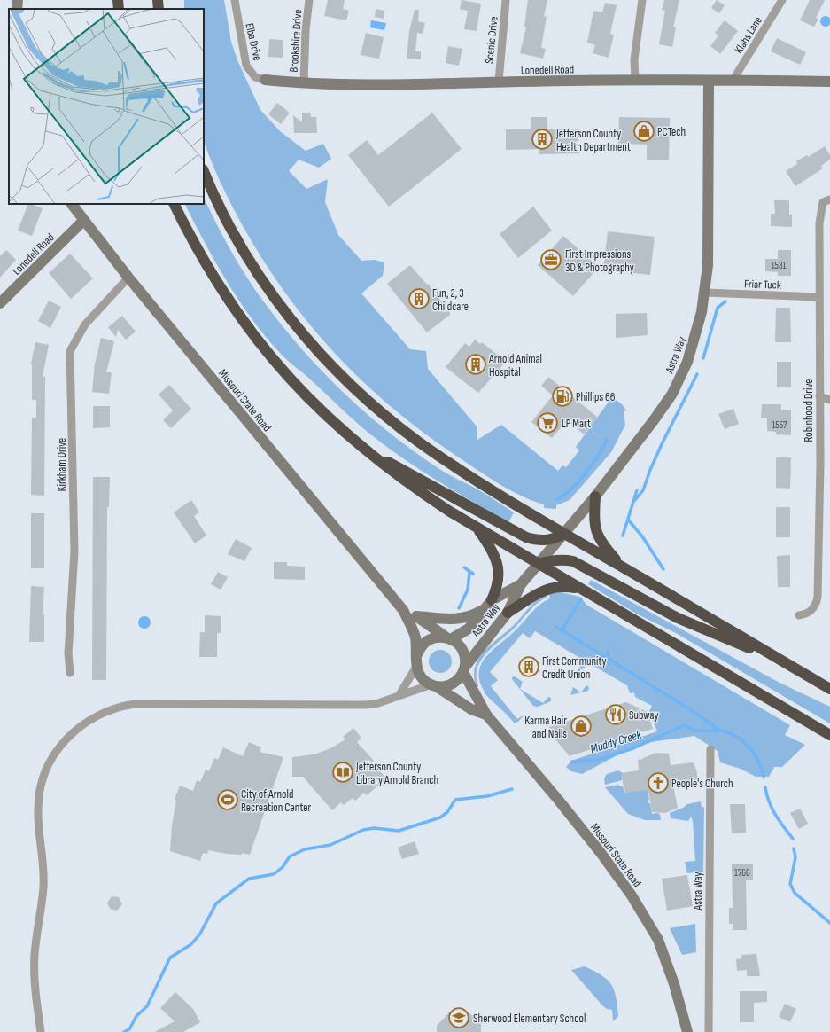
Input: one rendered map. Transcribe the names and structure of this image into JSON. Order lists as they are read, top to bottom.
{
  "streets": {
    "street": [
      "Klahs Lane",
      "Scenic Drive",
      "Brookshire Drive",
      "Elba Drive",
      "Lonedell Road",
      "Friar Tuck",
      "Astra Way",
      "Missouri State Road",
      "Robinhood Drive",
      "Kirkham Drive"
    ]
  },
  "crossings": [
    ["Klahs Lane", "Lonedell Road"],
    ["Scenic Drive", "Lonedell Road"],
    ["Brookshire Drive", "Lonedell Road"],
    ["Elba Drive", "Lonedell Road"],
    ["Lonedell Road", "Astra Way"],
    ["Lonedell Road", "Missouri State Road"],
    ["Friar Tuck", "Astra Way"],
    ["Friar Tuck", "Robinhood Drive"],
    ["Astra Way", "Missouri State Road"],
    ["Missouri State Road", "Kirkham Drive"]
  ],
  "water": ["Muddy Creek"],
  "places": {
    "shop": ["PCTech", "Karma Hair and Nails"],
    "building": [
      "Jefferson County Health Department",
      "Fun, 2, 3 Childcare",
      "Arnold Animal Hospital",
      "First Community Credit Union"
    ],
    "office": ["First Impressions 3D & Photography"],
    "fuel station": ["Phillips 66"],
    "supermarket": ["LP Mart"],
    "restaurant": ["Subway"],
    "library": ["Jefferson County Library Arnold Branch"],
    "church": ["People's Church"],
    "sports": ["City of Arnold Recreation Center"],
    "school or university": ["Sherwood Elementary School"]
  },
  "house_numbers": ["1531", "1557", "1766"]
}
